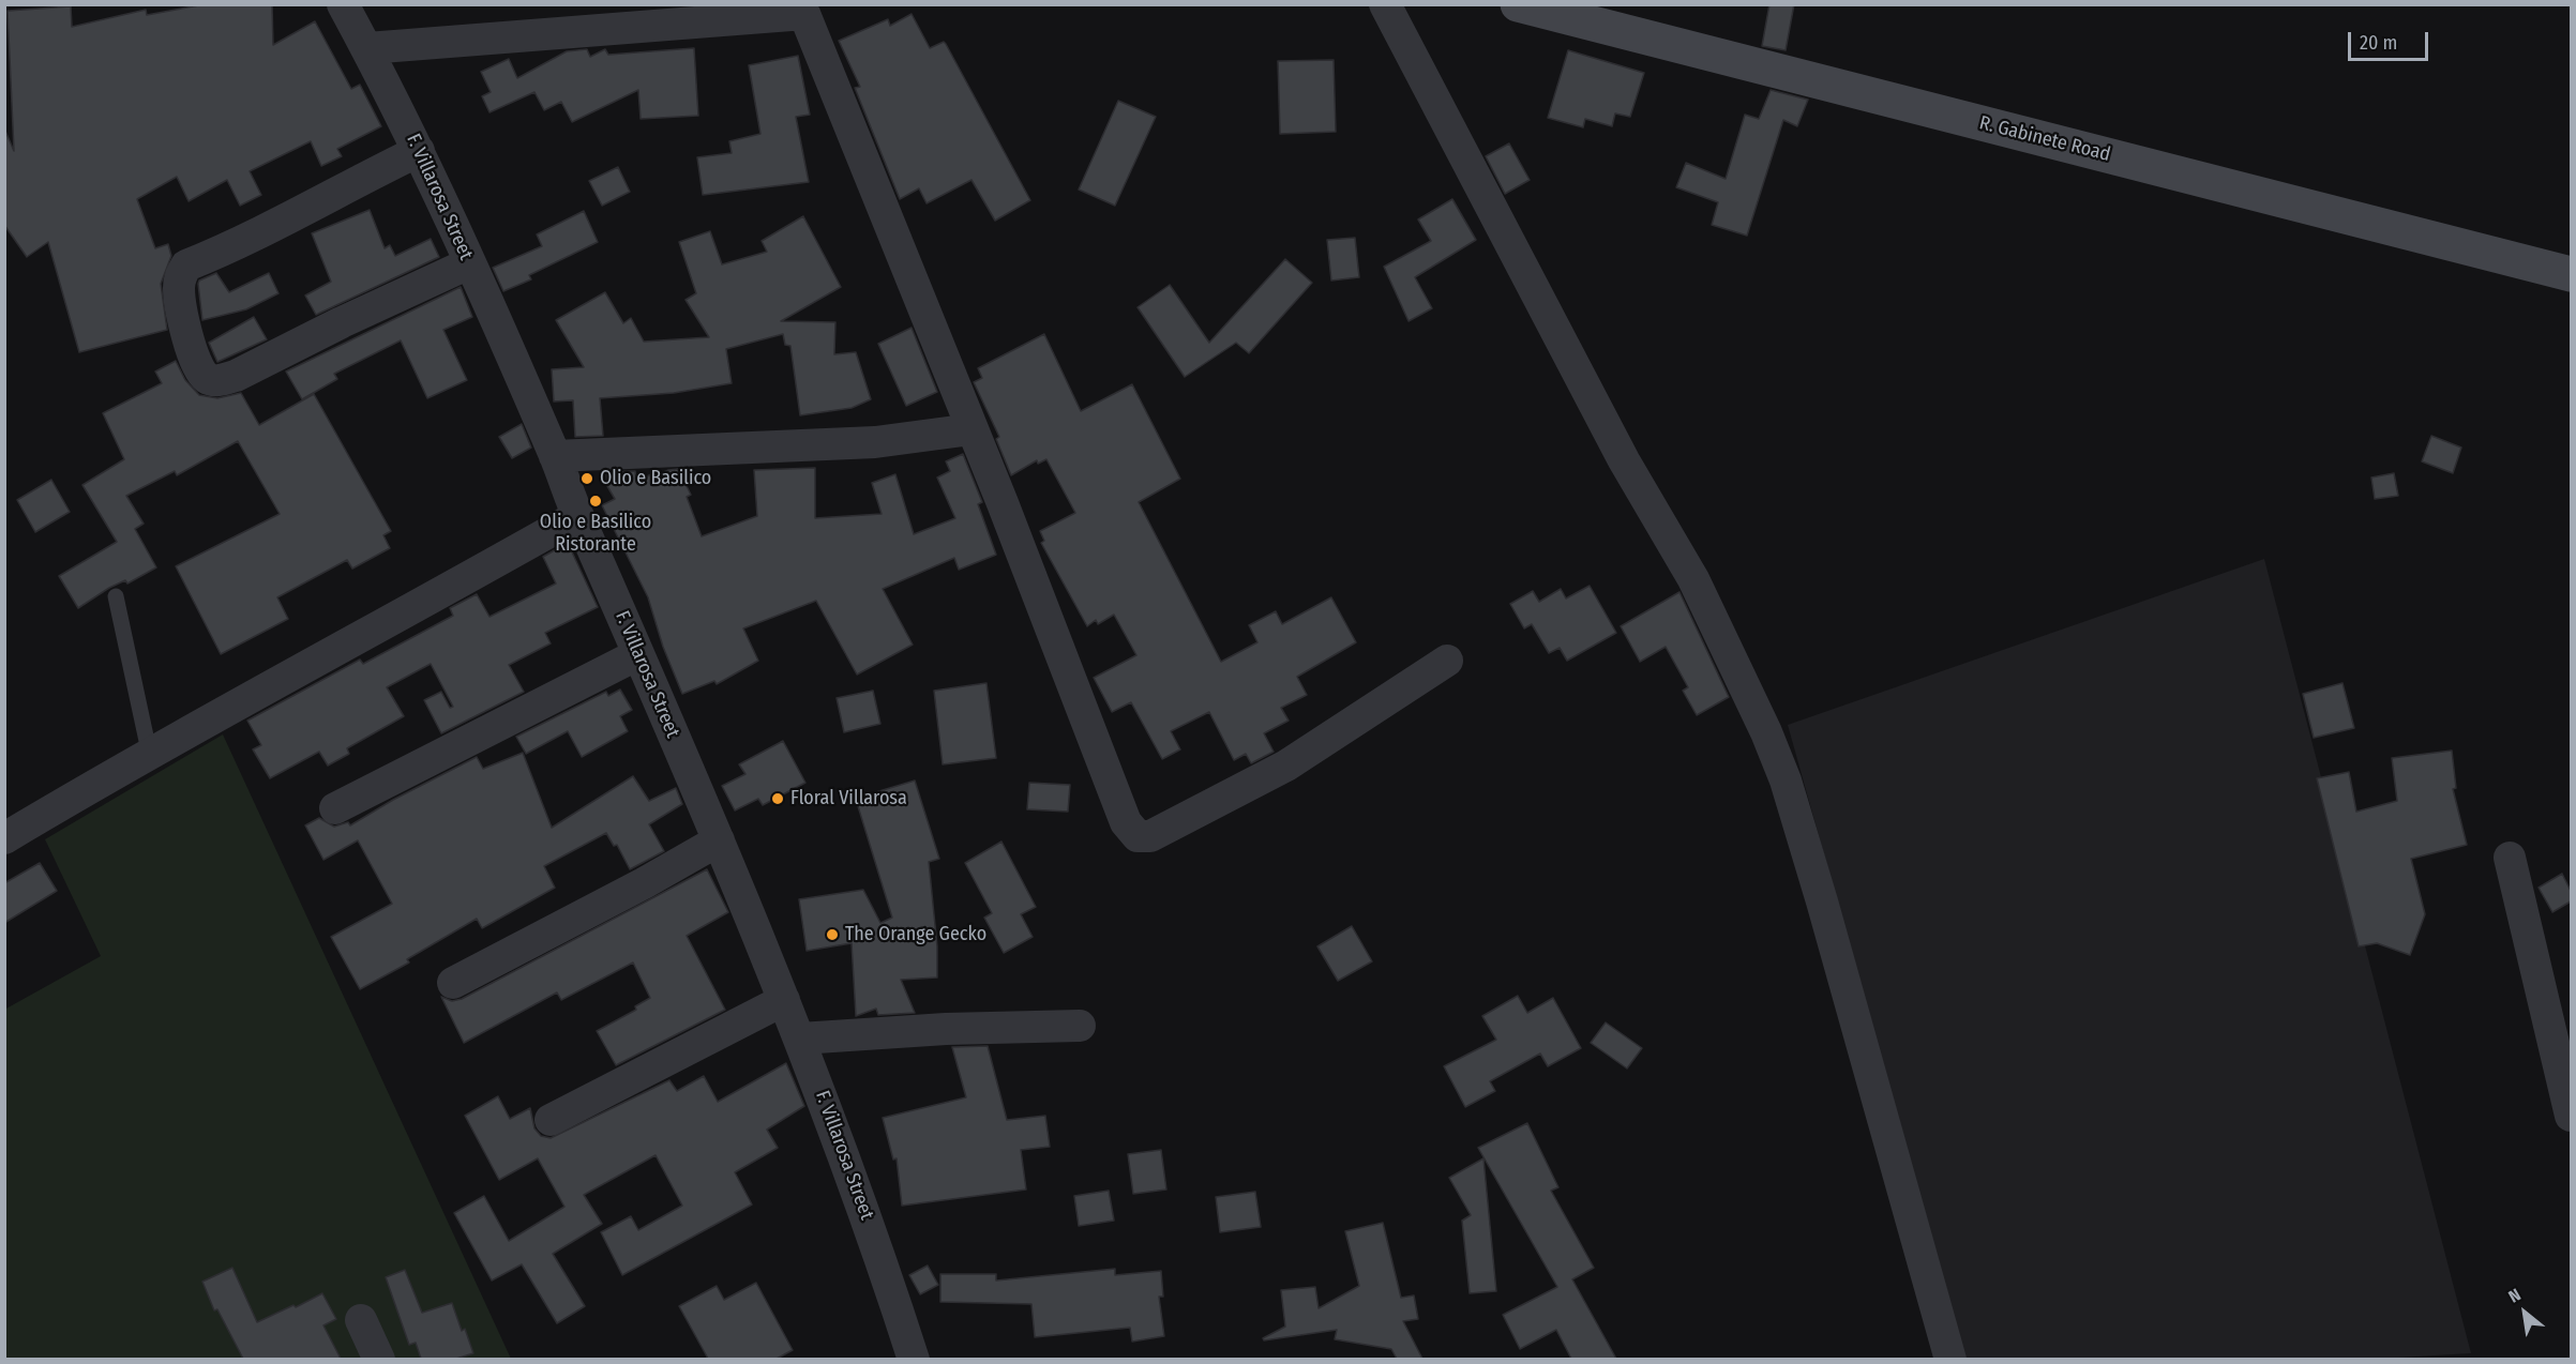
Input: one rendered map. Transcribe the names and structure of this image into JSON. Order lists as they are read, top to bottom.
{
  "streets": {
    "street": ["R. Gabinete Road", "F. Villarosa Street"]
  },
  "places": [
    "Olio e Basilico",
    "Olio e Basilico Ristorante",
    "Floral Villarosa",
    "The Orange Gecko"
  ],
  "scale_bar": "20 m",
  "north": "top left"
}
